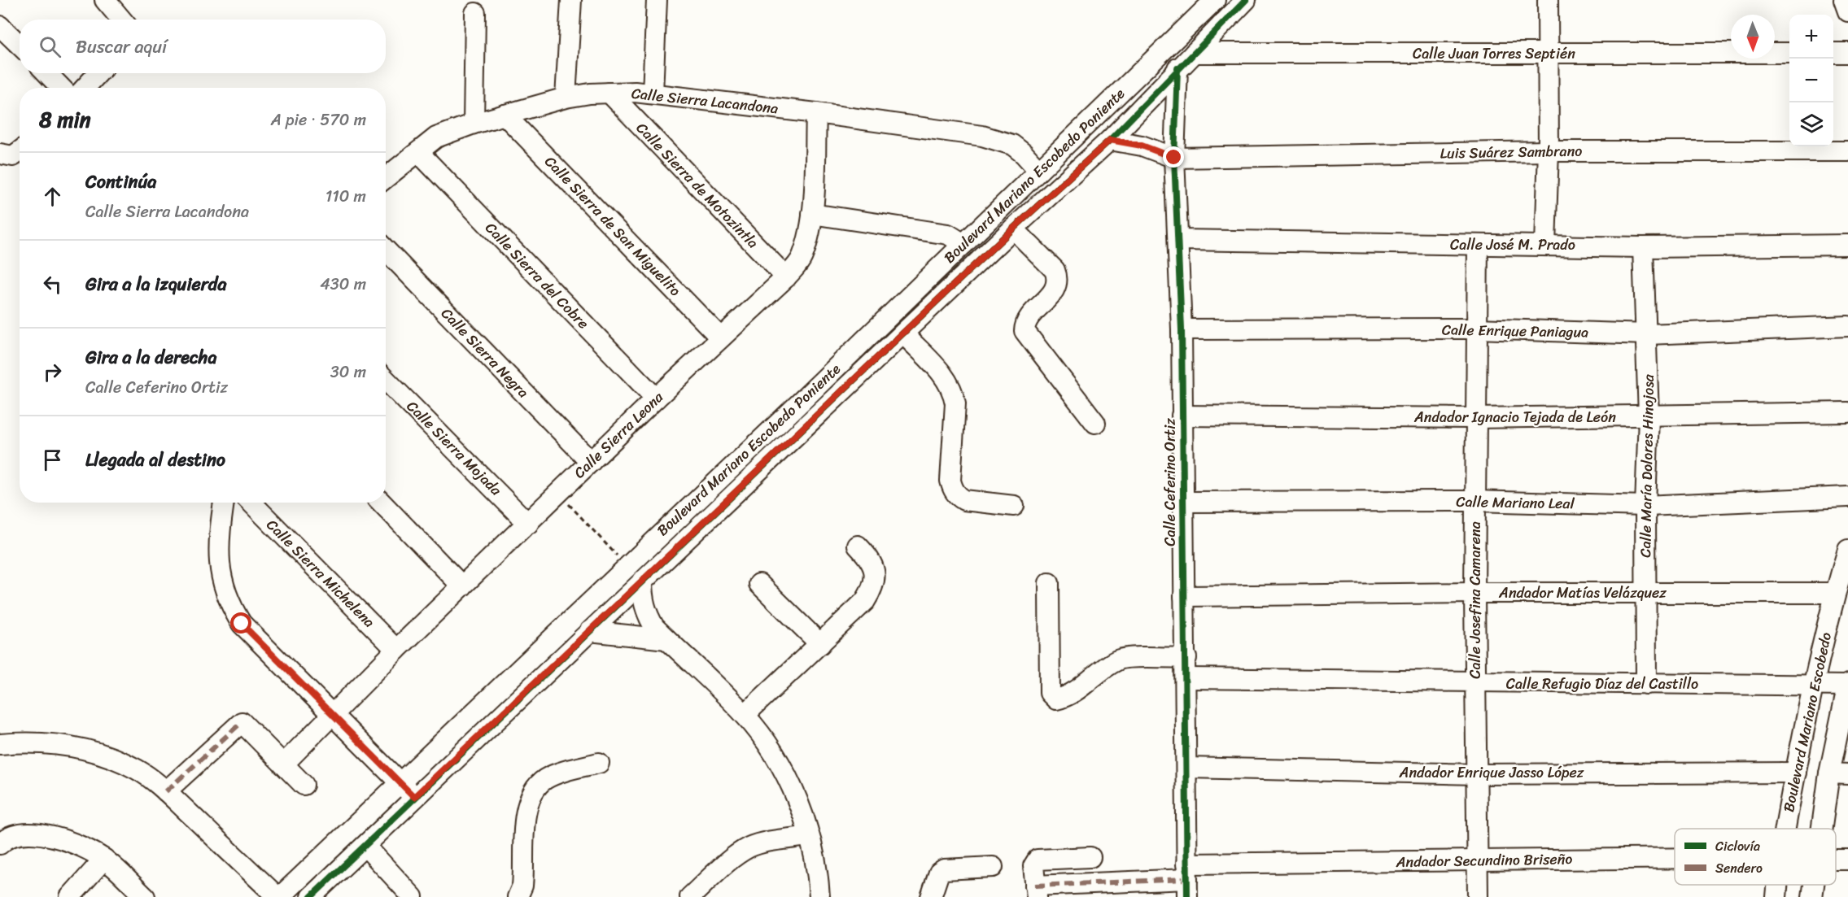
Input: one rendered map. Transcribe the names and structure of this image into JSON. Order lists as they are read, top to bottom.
{
  "streets": {
    "street": [
      "Calle Juan Torres Septién",
      "Calle Sierra Lacandona",
      "Luis Suárez Sambrano",
      "Boulevard Mariano Escobedo Poniente",
      "Calle Sierra de Motozintla",
      "Calle Sierra de San Miguelito",
      "Calle José M. Prado",
      "Calle Sierra del Cobre",
      "Calle Enrique Paniagua",
      "Calle Sierra Negra",
      "Andador Ignacio Tejada de León",
      "Calle Sierra Leona",
      "Calle Sierra Mojada",
      "Calle María Dolores Hinojosa",
      "Calle Ceferino Ortiz",
      "Calle Mariano Leal",
      "Calle Sierra Michelena",
      "Andador Matías Velázquez",
      "Calle Josefina Camarena",
      "Calle Refugio Díaz del Castillo",
      "Boulevard Mariano Escobedo",
      "Andador Enrique Jasso López",
      "Andador Secundino Briseño"
    ]
  },
  "crossings": [
    ["Calle Juan Torres Septién", "Boulevard Mariano Escobedo Poniente"],
    ["Calle Sierra Lacandona", "Boulevard Mariano Escobedo Poniente"],
    ["Calle Sierra Lacandona", "Calle Sierra de Motozintla"],
    ["Calle Sierra Lacandona", "Calle Sierra de San Miguelito"],
    ["Calle Sierra Lacandona", "Calle Sierra del Cobre"],
    ["Calle Sierra Lacandona", "Calle Sierra Leona"],
    ["Luis Suárez Sambrano", "Calle Ceferino Ortiz"],
    ["Boulevard Mariano Escobedo Poniente", "Calle Ceferino Ortiz"],
    ["Calle Sierra de Motozintla", "Calle Sierra Leona"],
    ["Calle Sierra de San Miguelito", "Calle Sierra Leona"],
    ["Calle José M. Prado", "Calle María Dolores Hinojosa"],
    ["Calle José M. Prado", "Calle Ceferino Ortiz"],
    ["Calle José M. Prado", "Calle Josefina Camarena"],
    ["Calle Sierra del Cobre", "Calle Sierra Leona"],
    ["Calle Enrique Paniagua", "Calle María Dolores Hinojosa"],
    ["Calle Enrique Paniagua", "Calle Ceferino Ortiz"],
    ["Calle Enrique Paniagua", "Calle Josefina Camarena"],
    ["Calle Sierra Negra", "Calle Sierra Leona"],
    ["Andador Ignacio Tejada de León", "Calle María Dolores Hinojosa"],
    ["Andador Ignacio Tejada de León", "Calle Ceferino Ortiz"],
    ["Andador Ignacio Tejada de León", "Calle Josefina Camarena"],
    ["Calle Sierra Leona", "Calle Sierra Mojada"],
    ["Calle Sierra Leona", "Calle Sierra Michelena"],
    ["Calle María Dolores Hinojosa", "Calle Mariano Leal"],
    ["Calle María Dolores Hinojosa", "Andador Matías Velázquez"],
    ["Calle María Dolores Hinojosa", "Calle Refugio Díaz del Castillo"],
    ["Calle Ceferino Ortiz", "Calle Mariano Leal"],
    ["Calle Ceferino Ortiz", "Andador Matías Velázquez"],
    ["Calle Ceferino Ortiz", "Calle Refugio Díaz del Castillo"],
    ["Calle Ceferino Ortiz", "Andador Enrique Jasso López"],
    ["Calle Ceferino Ortiz", "Andador Secundino Briseño"],
    ["Calle Mariano Leal", "Calle Josefina Camarena"],
    ["Andador Matías Velázquez", "Calle Josefina Camarena"],
    ["Andador Matías Velázquez", "Boulevard Mariano Escobedo"],
    ["Calle Josefina Camarena", "Calle Refugio Díaz del Castillo"],
    ["Calle Josefina Camarena", "Andador Enrique Jasso López"],
    ["Calle Josefina Camarena", "Andador Secundino Briseño"],
    ["Calle Refugio Díaz del Castillo", "Boulevard Mariano Escobedo"],
    ["Boulevard Mariano Escobedo", "Andador Enrique Jasso López"]
  ],
  "legend": ["Ciclovía", "Sendero"],
  "north": "bottom",
  "page": {
    "map_buttons": ["+", "−"],
    "search": "Buscar aquí",
    "heading": ["8 min", "A pie · 570 m"],
    "list": [
      ["Continúa", "Calle Sierra Lacandona", "110 m"],
      ["Gira a la izquierda", "430 m"],
      ["Gira a la derecha", "Calle Ceferino Ortiz", "30 m"],
      "Llegada al destino"
    ]
  }
}
